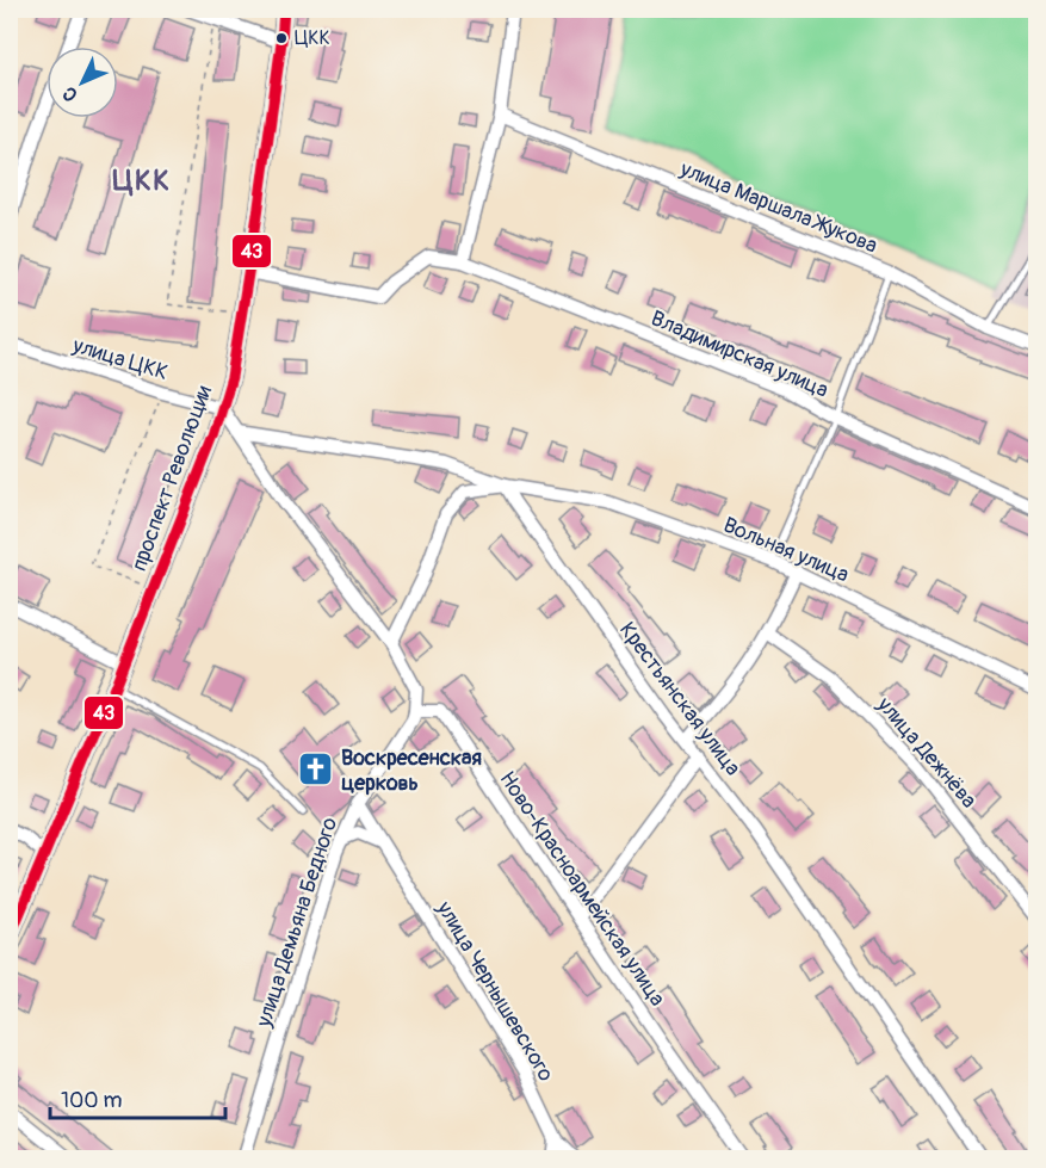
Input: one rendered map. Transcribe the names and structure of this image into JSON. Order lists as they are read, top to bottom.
{
  "streets": {
    "street": [
      "улица Маршала Жукова",
      "Владимирская улица",
      "улица ЦКК",
      "проспект Революции",
      "Вольная улица",
      "Крестьянская улица",
      "улица Дежнёва",
      "Ново-Красноармейская улица",
      "улица Демьяна Бедного",
      "улица Чернышевского"
    ]
  },
  "crossings": [
    ["Владимирская улица", "проспект Революции"],
    ["улица ЦКК", "проспект Революции"],
    ["проспект Революции", "улица Демьяна Бедного"],
    ["Вольная улица", "Крестьянская улица"],
    ["Ново-Красноармейская улица", "улица Демьяна Бедного"],
    ["улица Демьяна Бедного", "улица Чернышевского"]
  ],
  "districts": ["ЦКК"],
  "places": {
    "other": ["ЦКК"],
    "church": ["Воскресенская церковь"]
  },
  "lines": ["transit line 43"],
  "scale_bar": "100 m",
  "north": "bottom left"
}
